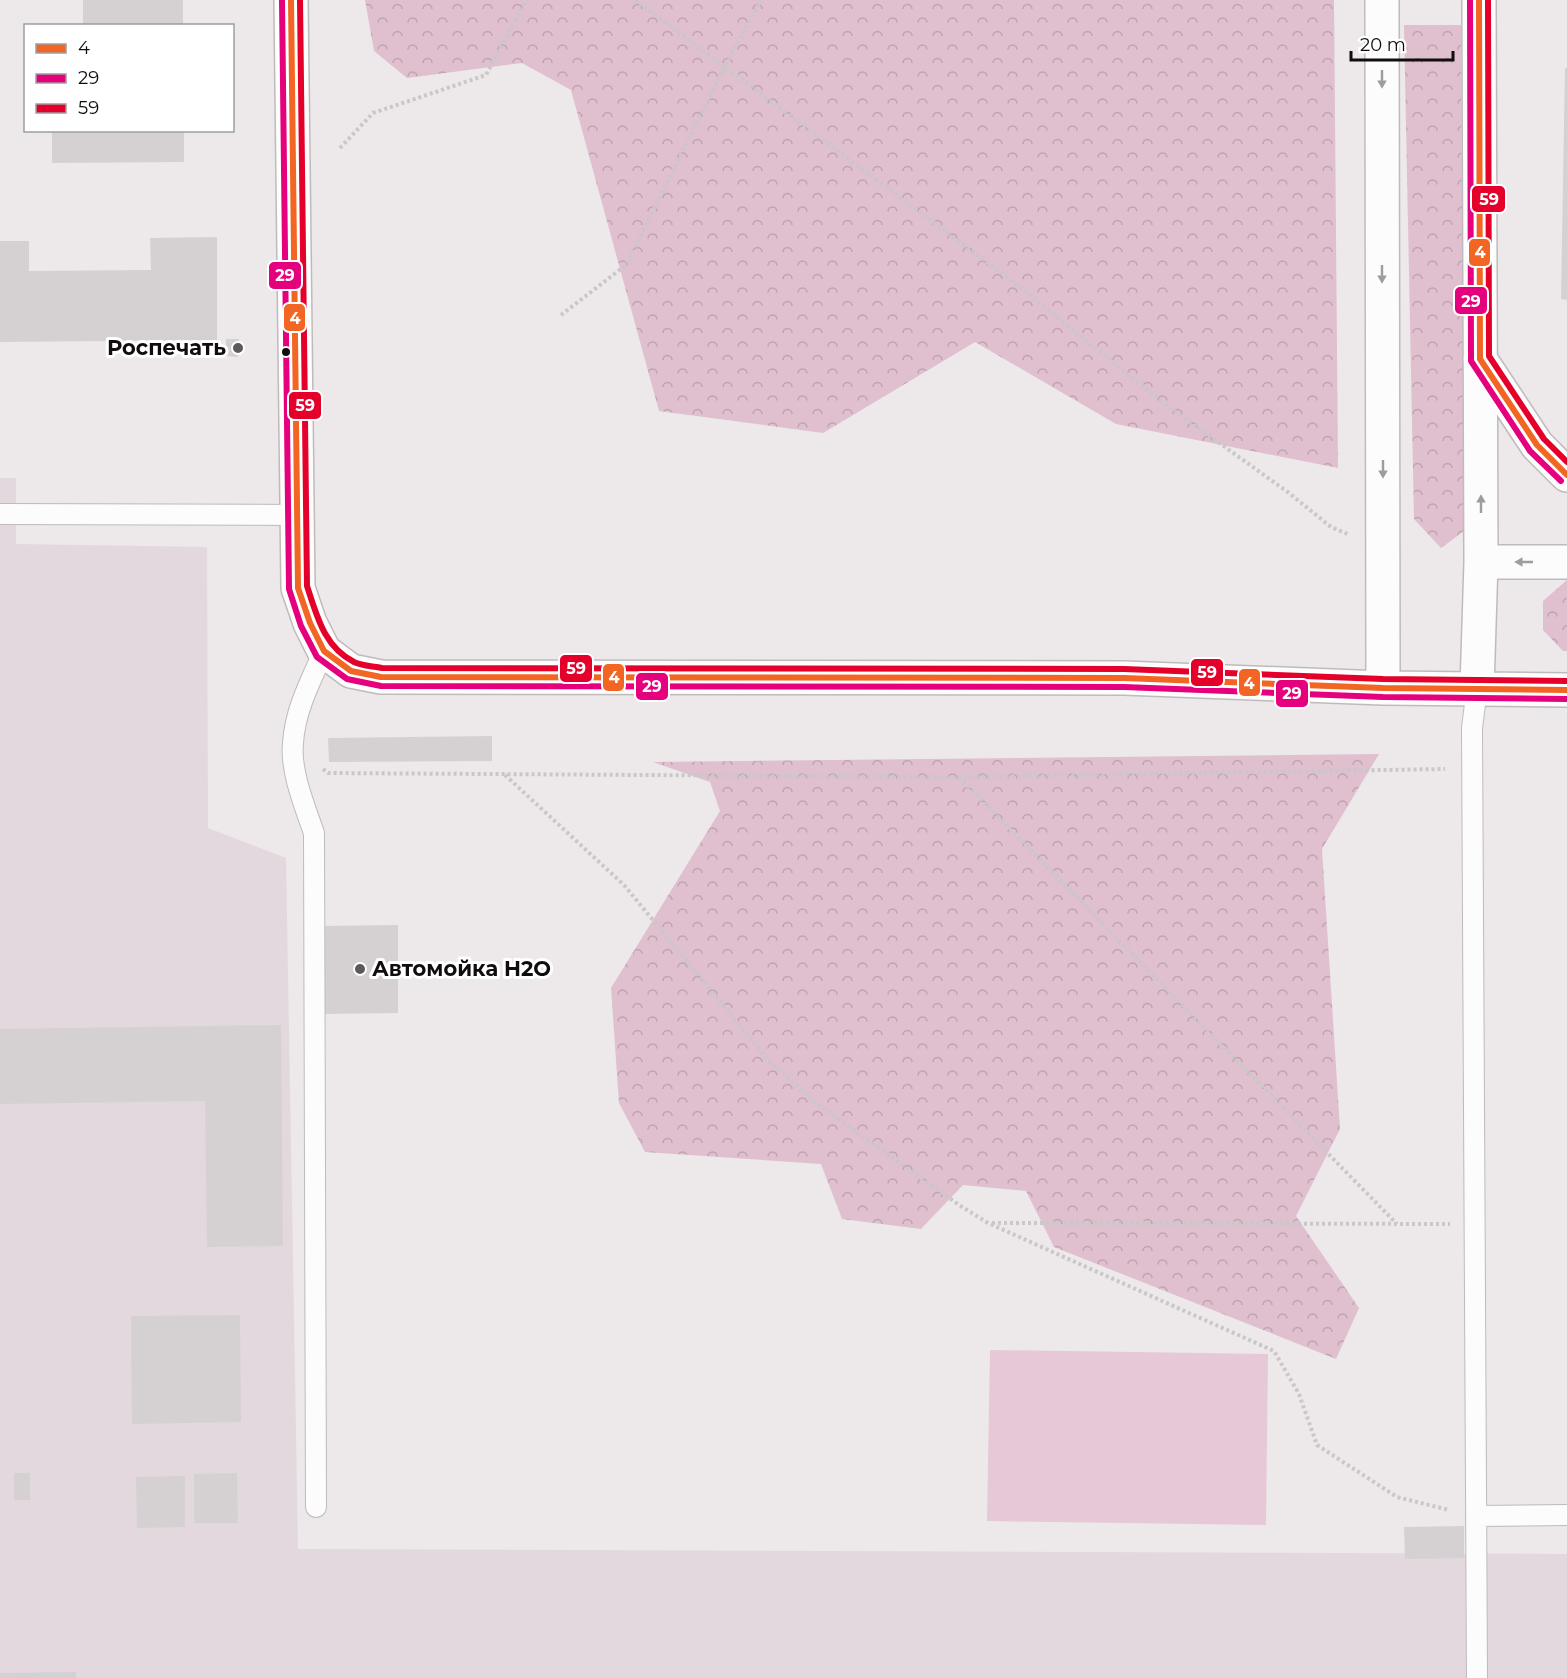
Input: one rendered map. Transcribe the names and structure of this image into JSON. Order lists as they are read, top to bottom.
{
  "places": ["Роспечать", "Автомойка H2O"],
  "lines": ["transit line 4", "transit line 29", "transit line 59"],
  "legend": ["4", "29", "59"],
  "scale_bar": "20 m"
}
